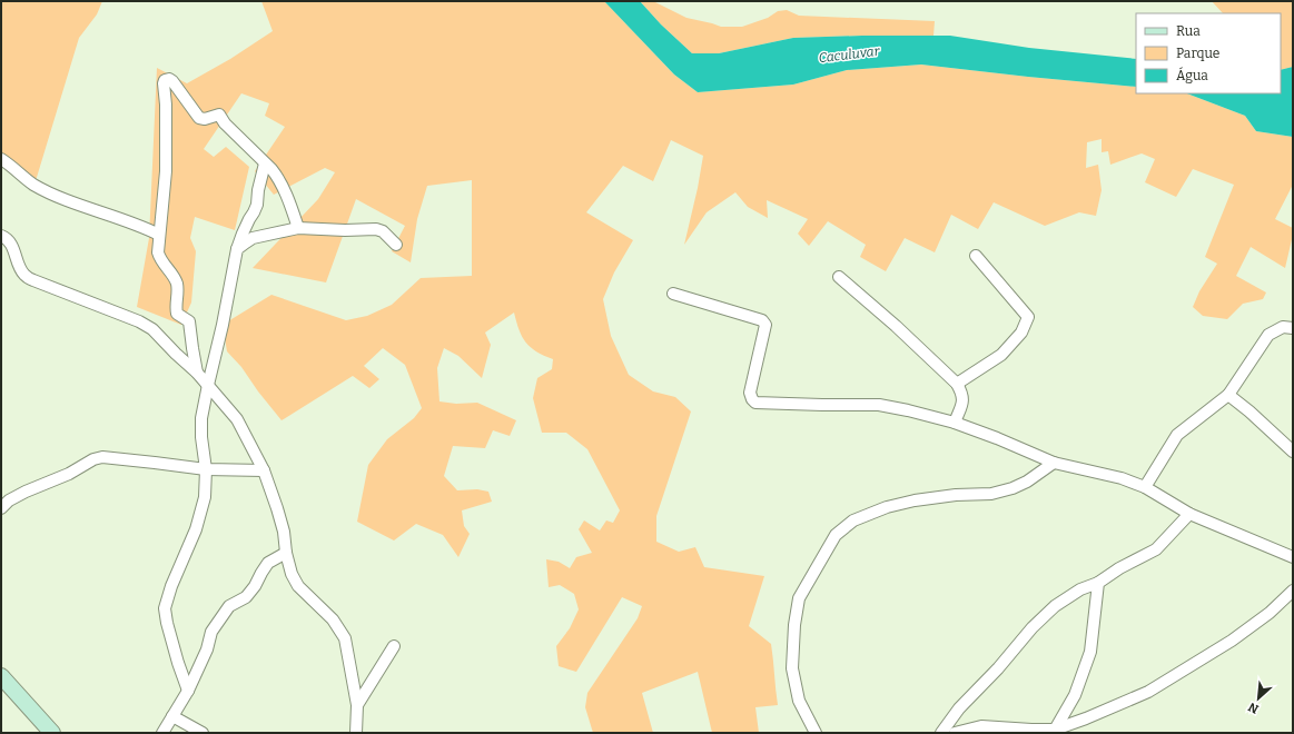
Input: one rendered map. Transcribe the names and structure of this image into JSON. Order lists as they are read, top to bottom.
{
  "water": ["Caculuvar"],
  "legend": ["Rua", "Parque", "Água"],
  "north": "bottom left"
}
